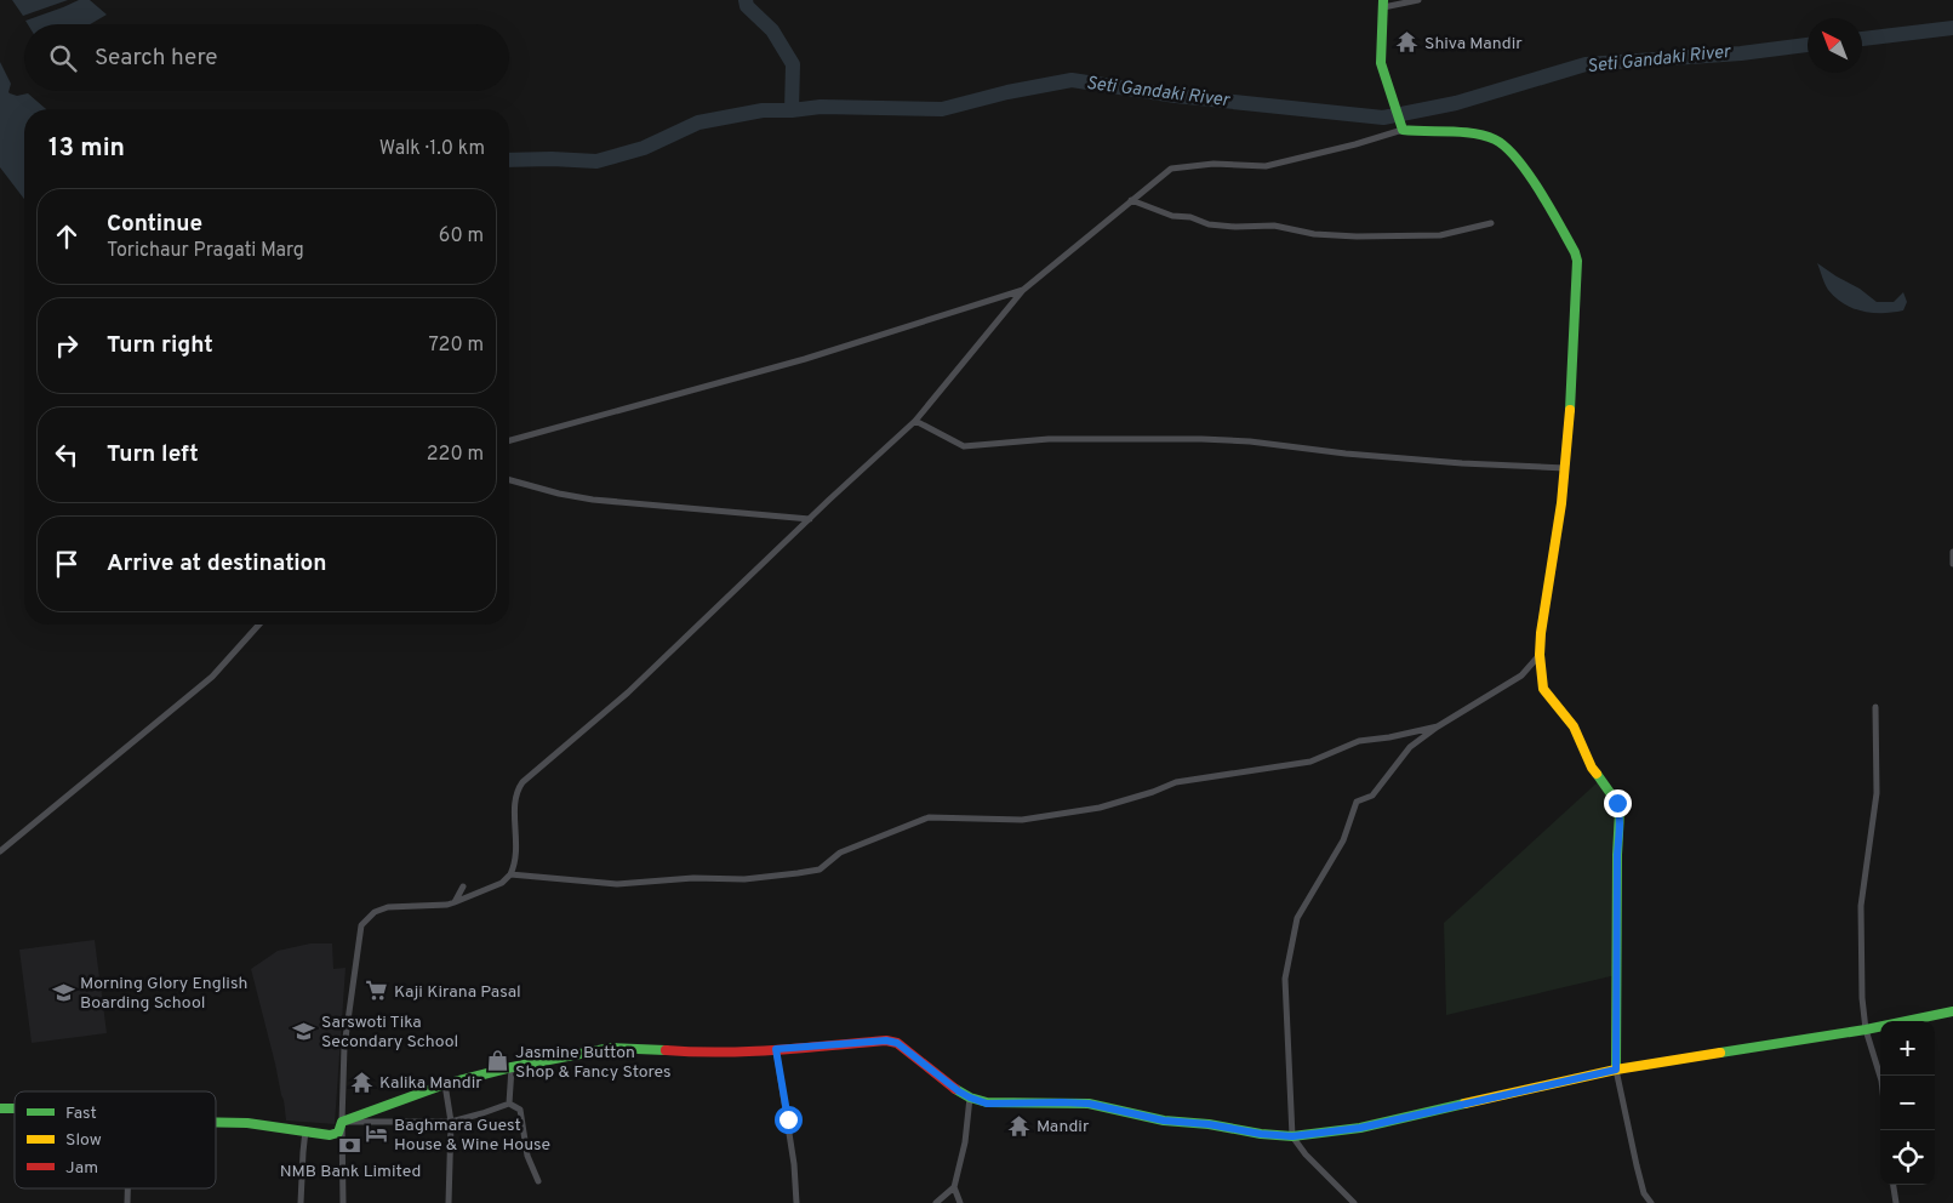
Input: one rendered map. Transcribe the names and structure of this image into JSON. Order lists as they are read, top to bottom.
{
  "water": ["Seti Gandaki River"],
  "places": {
    "temple": ["Shiva Mandir", "Kalika Mandir", "Mandir"],
    "supermarket": ["Kaji Kirana Pasal"],
    "school or university": ["Morning Glory English Boarding School", "Sarswoti Tika Secondary School"],
    "shop": ["Jasmine Button Shop & Fancy Stores"],
    "hotel": ["Baghmara Guest House & Wine House"],
    "bank": ["NMB Bank Limited"]
  },
  "legend": ["Fast", "Slow", "Jam"],
  "north": "top left",
  "page": {
    "search": "Search here",
    "heading": ["13 min", "Walk · 1.0 km"],
    "list": [
      ["Continue", "Torichaur Pragati Marg", "60 m"],
      ["Turn right", "720 m"],
      ["Turn left", "220 m"],
      "Arrive at destination"
    ],
    "map_buttons": ["+", "−"]
  }
}
